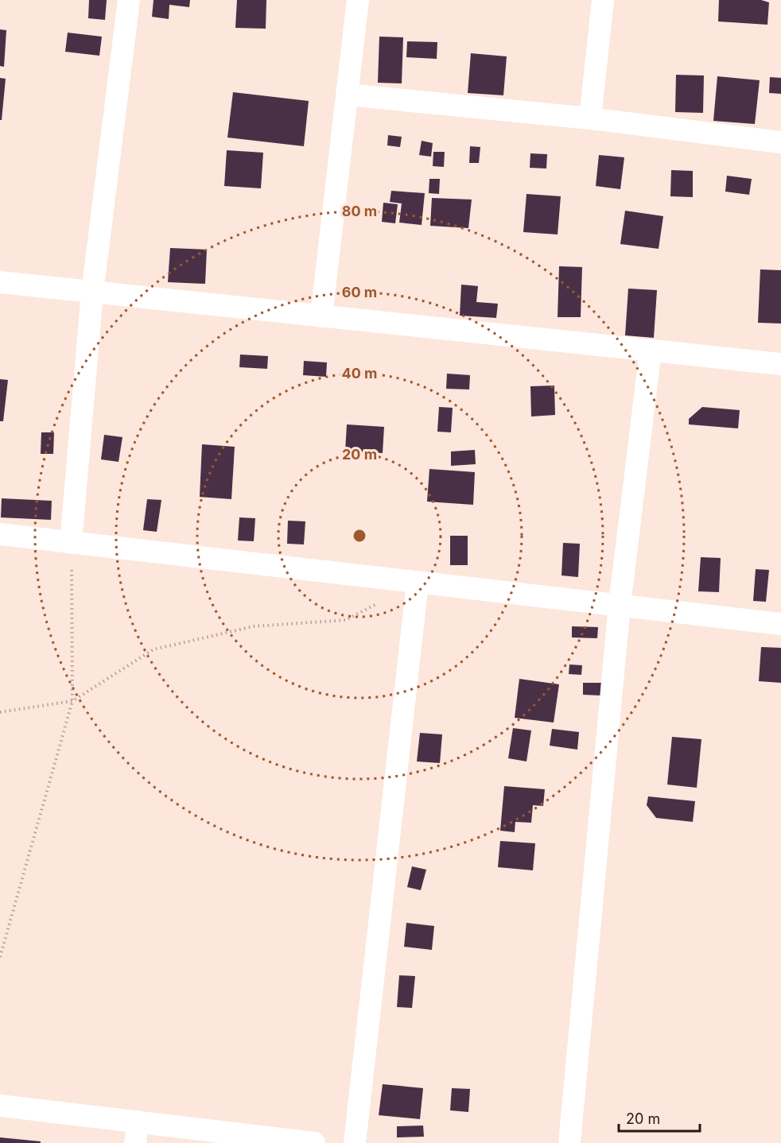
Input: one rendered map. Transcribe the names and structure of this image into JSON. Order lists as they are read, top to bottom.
{
  "scale_bar": "20 m",
  "rings": [
    "80 m",
    "60 m",
    "40 m",
    "20 m"
  ]
}
